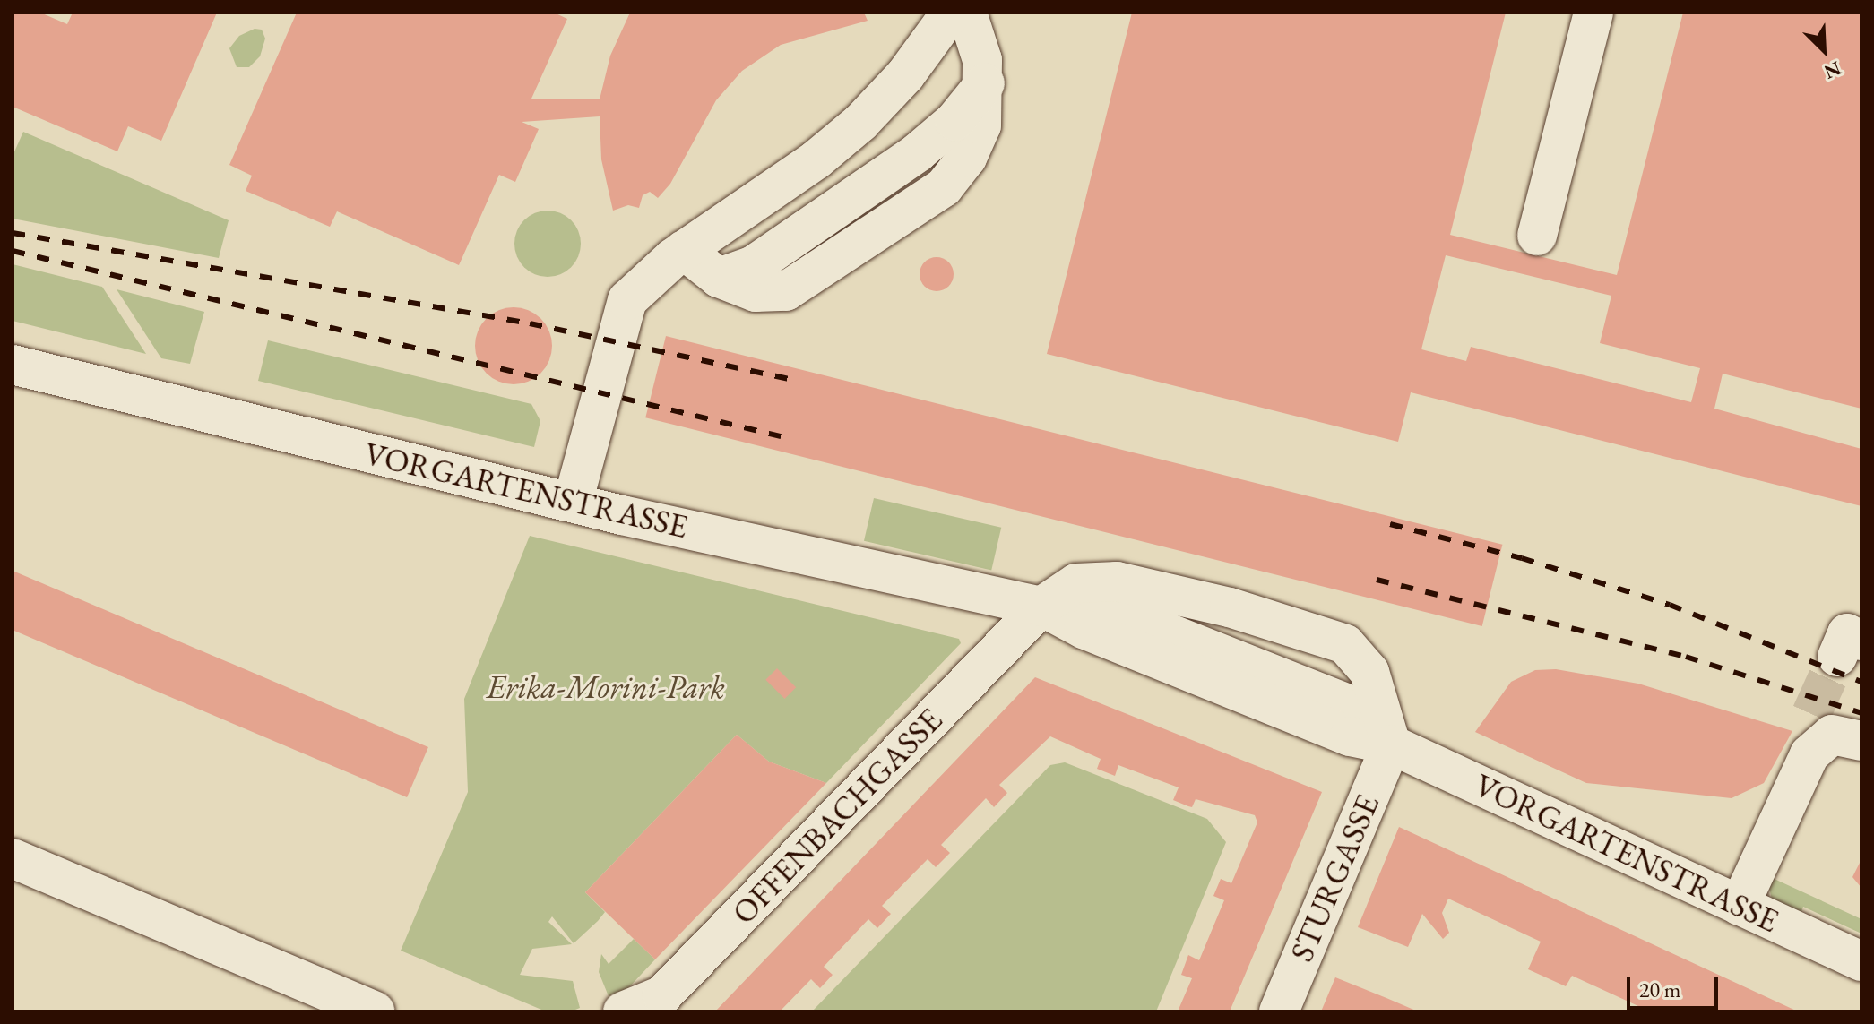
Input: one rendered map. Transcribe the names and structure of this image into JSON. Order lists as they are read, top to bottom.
{
  "streets": {
    "street": ["VORGARTENSTRASSE", "OFFENBACHGASSE", "STURGASSE"]
  },
  "crossings": [
    ["VORGARTENSTRASSE", "OFFENBACHGASSE"],
    ["VORGARTENSTRASSE", "STURGASSE"],
    ["OFFENBACHGASSE", "STURGASSE"]
  ],
  "parks": ["Erika-Morini-Park"],
  "scale_bar": "20 m",
  "north": "bottom right"
}
